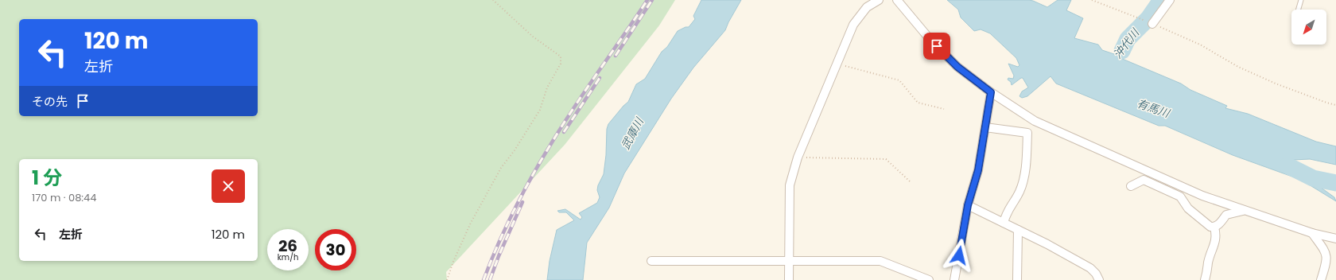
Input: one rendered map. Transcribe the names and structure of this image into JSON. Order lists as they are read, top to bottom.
{
  "water": ["沖代川", "有馬川", "武庫川"],
  "north": "bottom left",
  "page": {
    "turn": ["120 m", "左折"],
    "then": "その先",
    "heading": ["1 分", "170 m · 08:44"],
    "list": [
      {
        "name": "左折",
        "value": "120 m"
      }
    ],
    "speed": "26 km/h",
    "limit": "30"
  }
}
